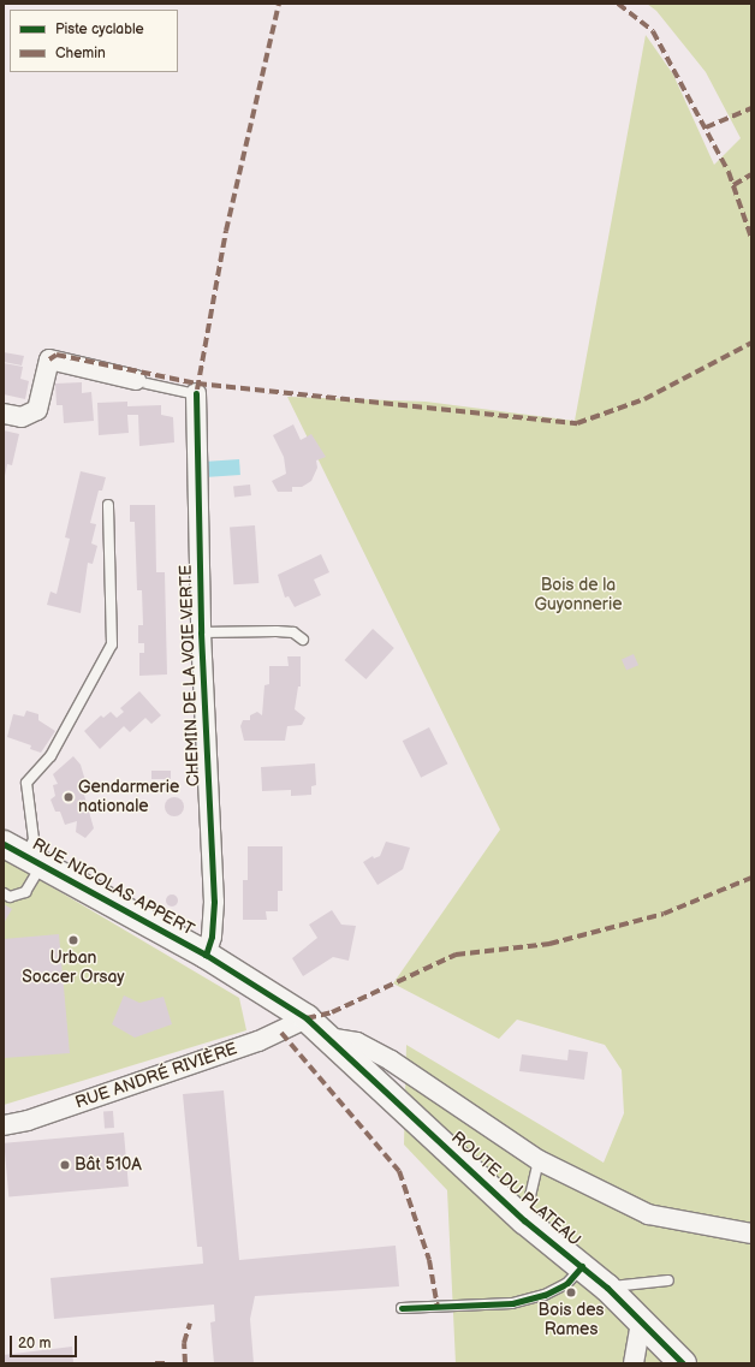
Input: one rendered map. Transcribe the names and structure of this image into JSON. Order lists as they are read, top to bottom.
{
  "streets": {
    "street": [
      "CHEMIN DE LA VOIE VERTE",
      "RUE NICOLAS APPERT",
      "RUE ANDRÉ RIVIÈRE",
      "ROUTE DU PLATEAU"
    ]
  },
  "crossings": [
    ["CHEMIN DE LA VOIE VERTE", "RUE NICOLAS APPERT"],
    ["RUE NICOLAS APPERT", "RUE ANDRÉ RIVIÈRE"],
    ["RUE NICOLAS APPERT", "ROUTE DU PLATEAU"]
  ],
  "parks": ["Bois de la Guyonnerie"],
  "places": [
    "Gendarmerie nationale",
    "Urban Soccer Orsay",
    "Bât 510A",
    "Bois des Rames"
  ],
  "legend": ["Piste cyclable", "Chemin"],
  "scale_bar": "20 m"
}
